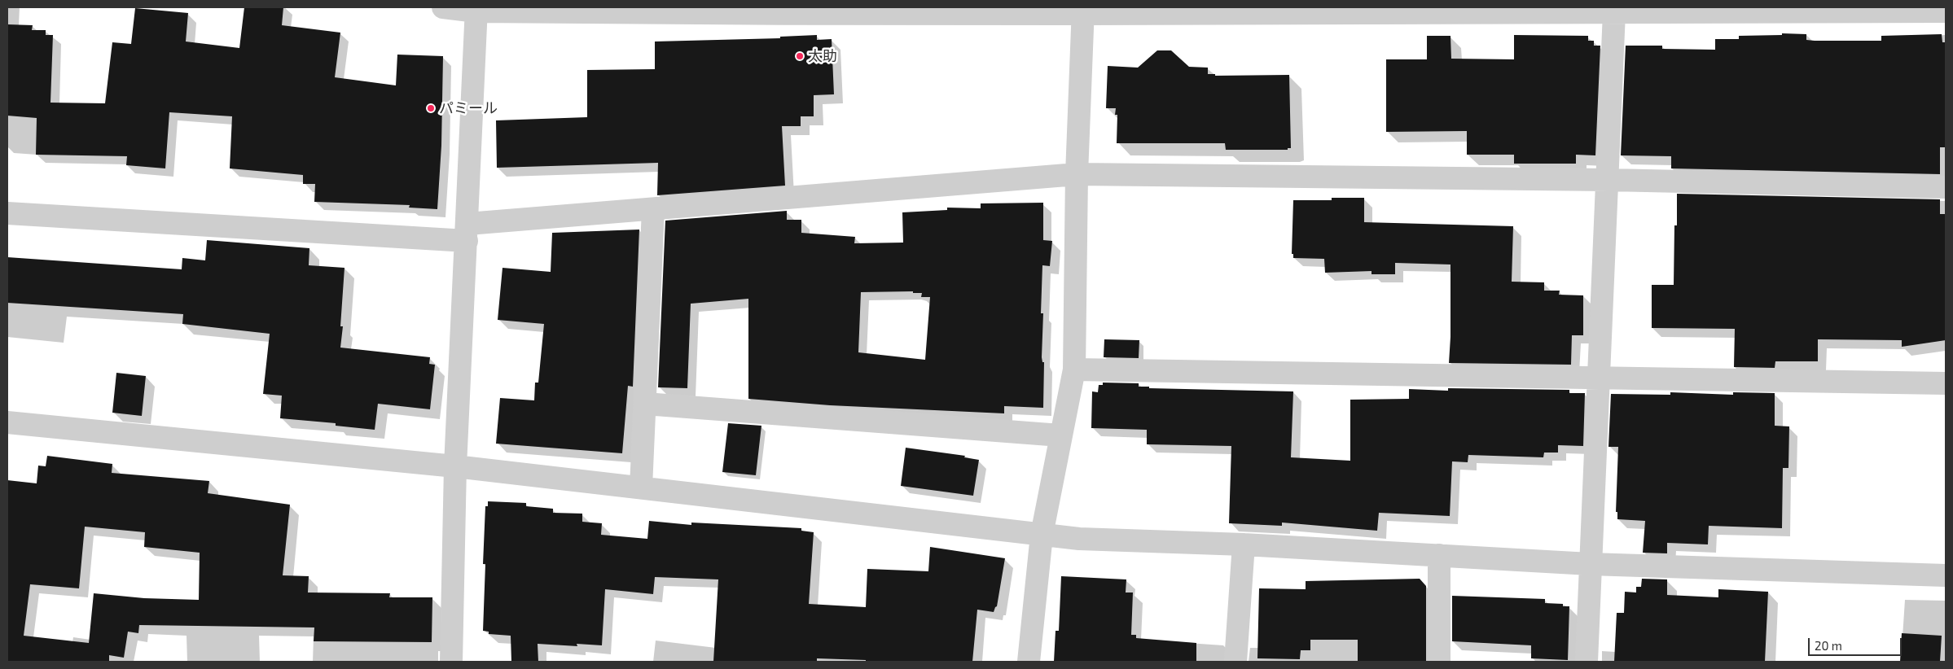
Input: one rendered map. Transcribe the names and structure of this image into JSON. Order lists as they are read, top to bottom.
{
  "places": ["太助", "パミール"],
  "scale_bar": "20 m"
}
